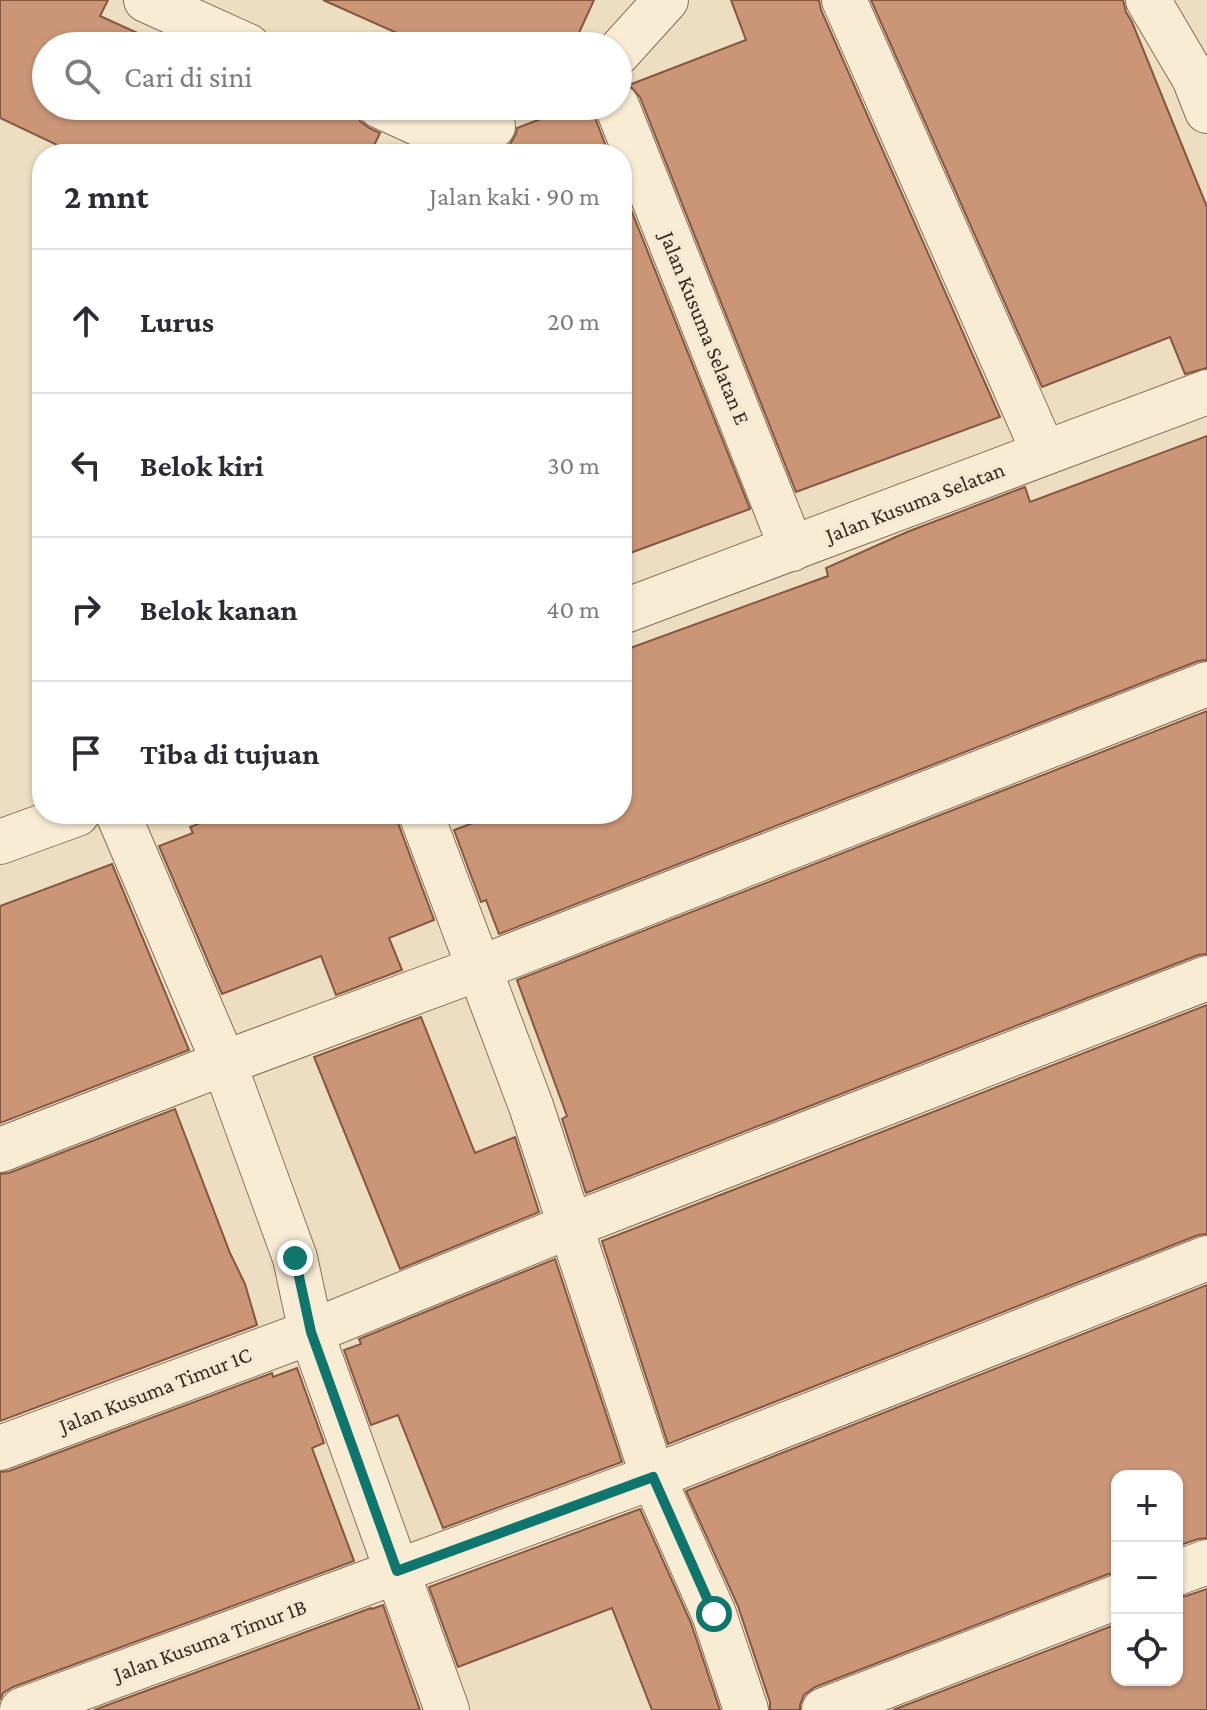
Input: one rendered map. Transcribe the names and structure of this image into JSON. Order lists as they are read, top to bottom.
{
  "streets": {
    "street": [
      "Jalan Kusuma Selatan E",
      "Jalan Kusuma Selatan",
      "Jalan Kusuma Timur 1C",
      "Jalan Kusuma Timur 1B"
    ]
  },
  "crossings": [
    ["Jalan Kusuma Selatan E", "Jalan Kusuma Selatan"]
  ],
  "page": {
    "search": "Cari di sini",
    "heading": ["2 mnt", "Jalan kaki · 90 m"],
    "list": [
      ["Lurus", "20 m"],
      ["Belok kiri", "30 m"],
      ["Belok kanan", "40 m"],
      "Tiba di tujuan"
    ],
    "map_buttons": ["+", "−"]
  }
}
